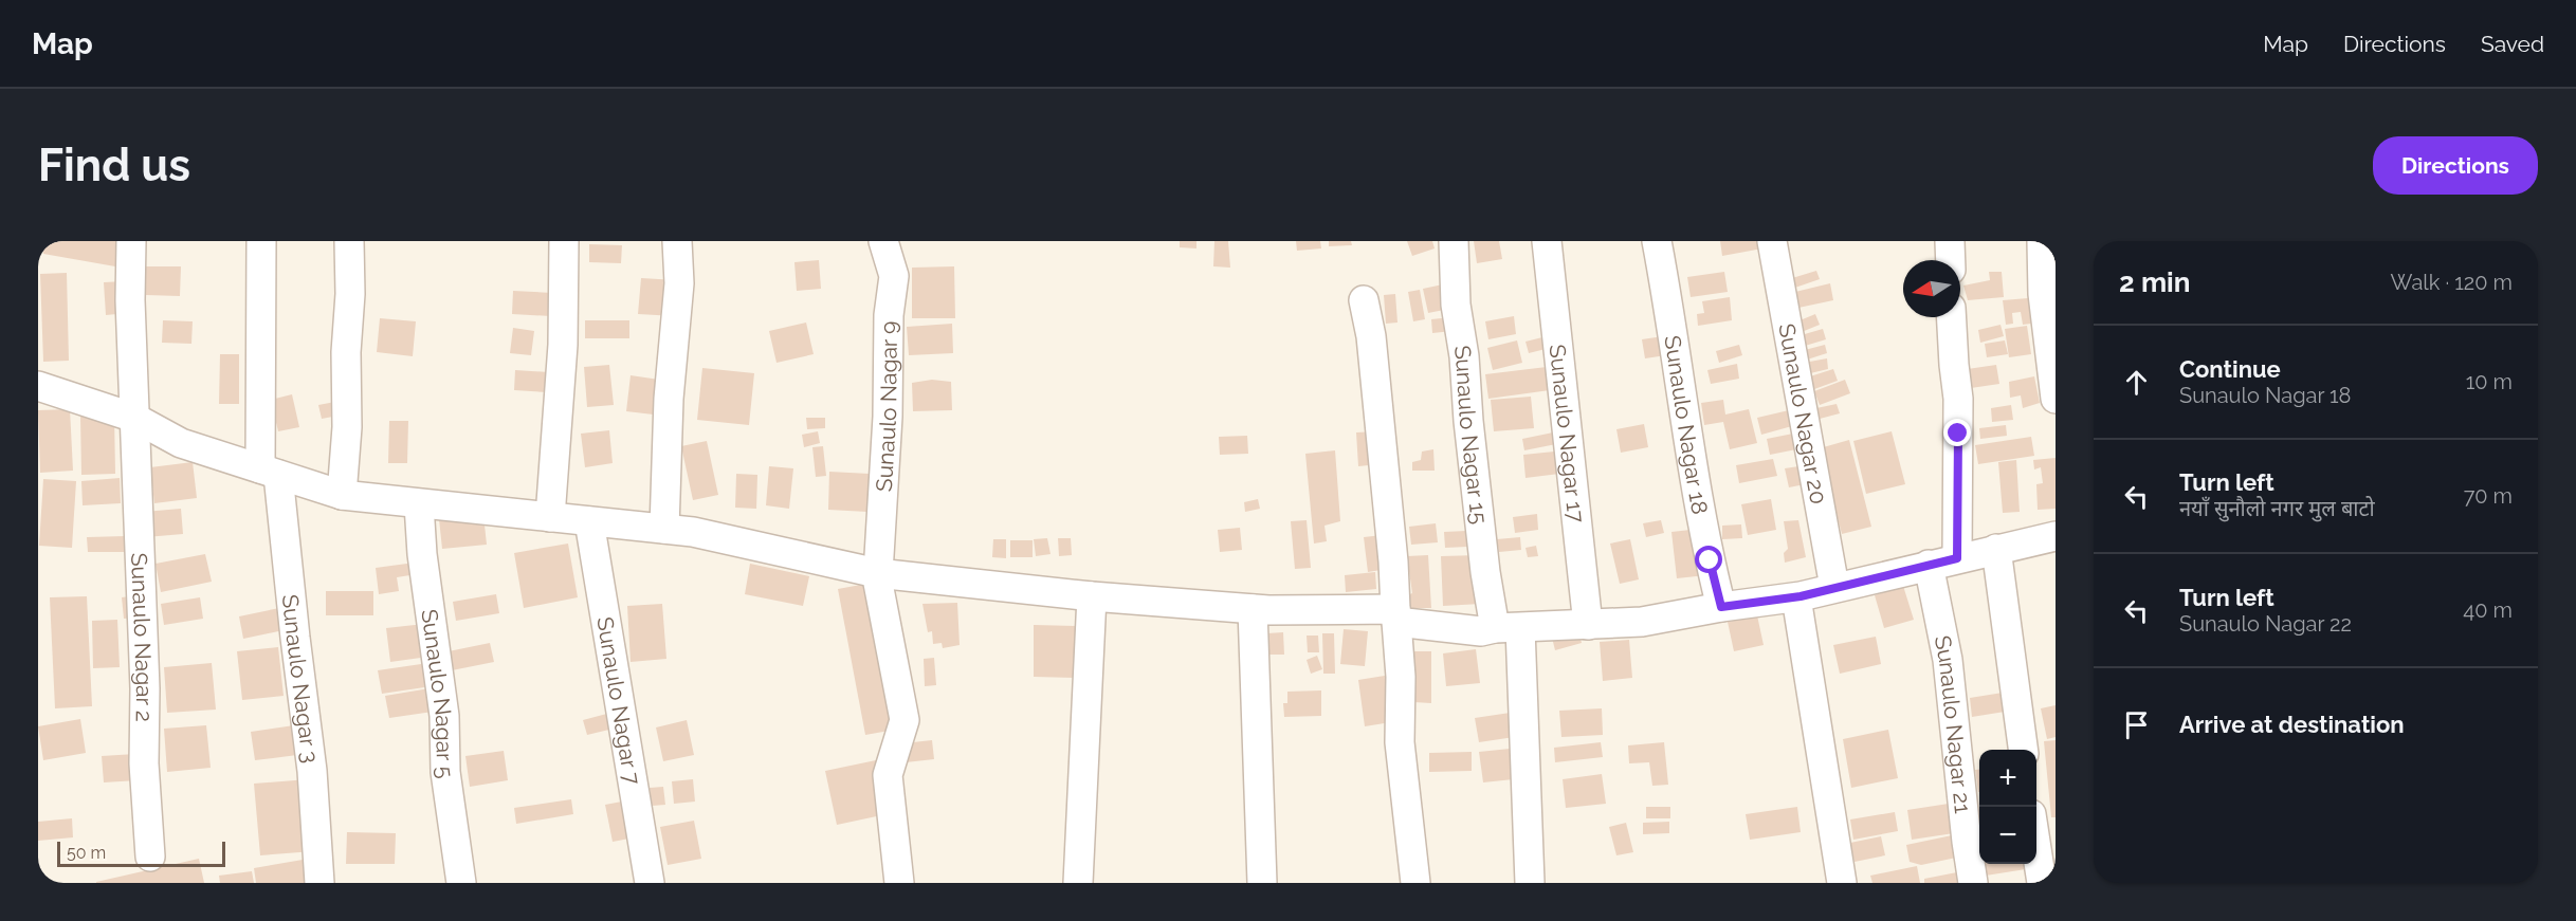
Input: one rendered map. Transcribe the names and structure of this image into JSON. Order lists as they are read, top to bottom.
{
  "streets": {
    "street": [
      "Sunaulo Nagar 9",
      "Sunaulo Nagar 20",
      "Sunaulo Nagar 18",
      "Sunaulo Nagar 17",
      "Sunaulo Nagar 15",
      "Sunaulo Nagar 2",
      "Sunaulo Nagar 3",
      "Sunaulo Nagar 5",
      "Sunaulo Nagar 7",
      "Sunaulo Nagar 21"
    ]
  },
  "scale_bar": "50 m",
  "north": "left",
  "page": {
    "header": "Map",
    "nav": ["Map", "Directions", "Saved"],
    "buttons": "Directions",
    "title": "Find us",
    "heading": ["2 min", "Walk · 120 m"],
    "list": [
      ["Continue", "Sunaulo Nagar 18", "10 m"],
      ["Turn left", "नयाँ सुनौलो नगर मुल बाटो", "70 m"],
      ["Turn left", "Sunaulo Nagar 22", "40 m"],
      "Arrive at destination"
    ],
    "map_buttons": ["+", "−"],
    "scale": "50 m"
  }
}
